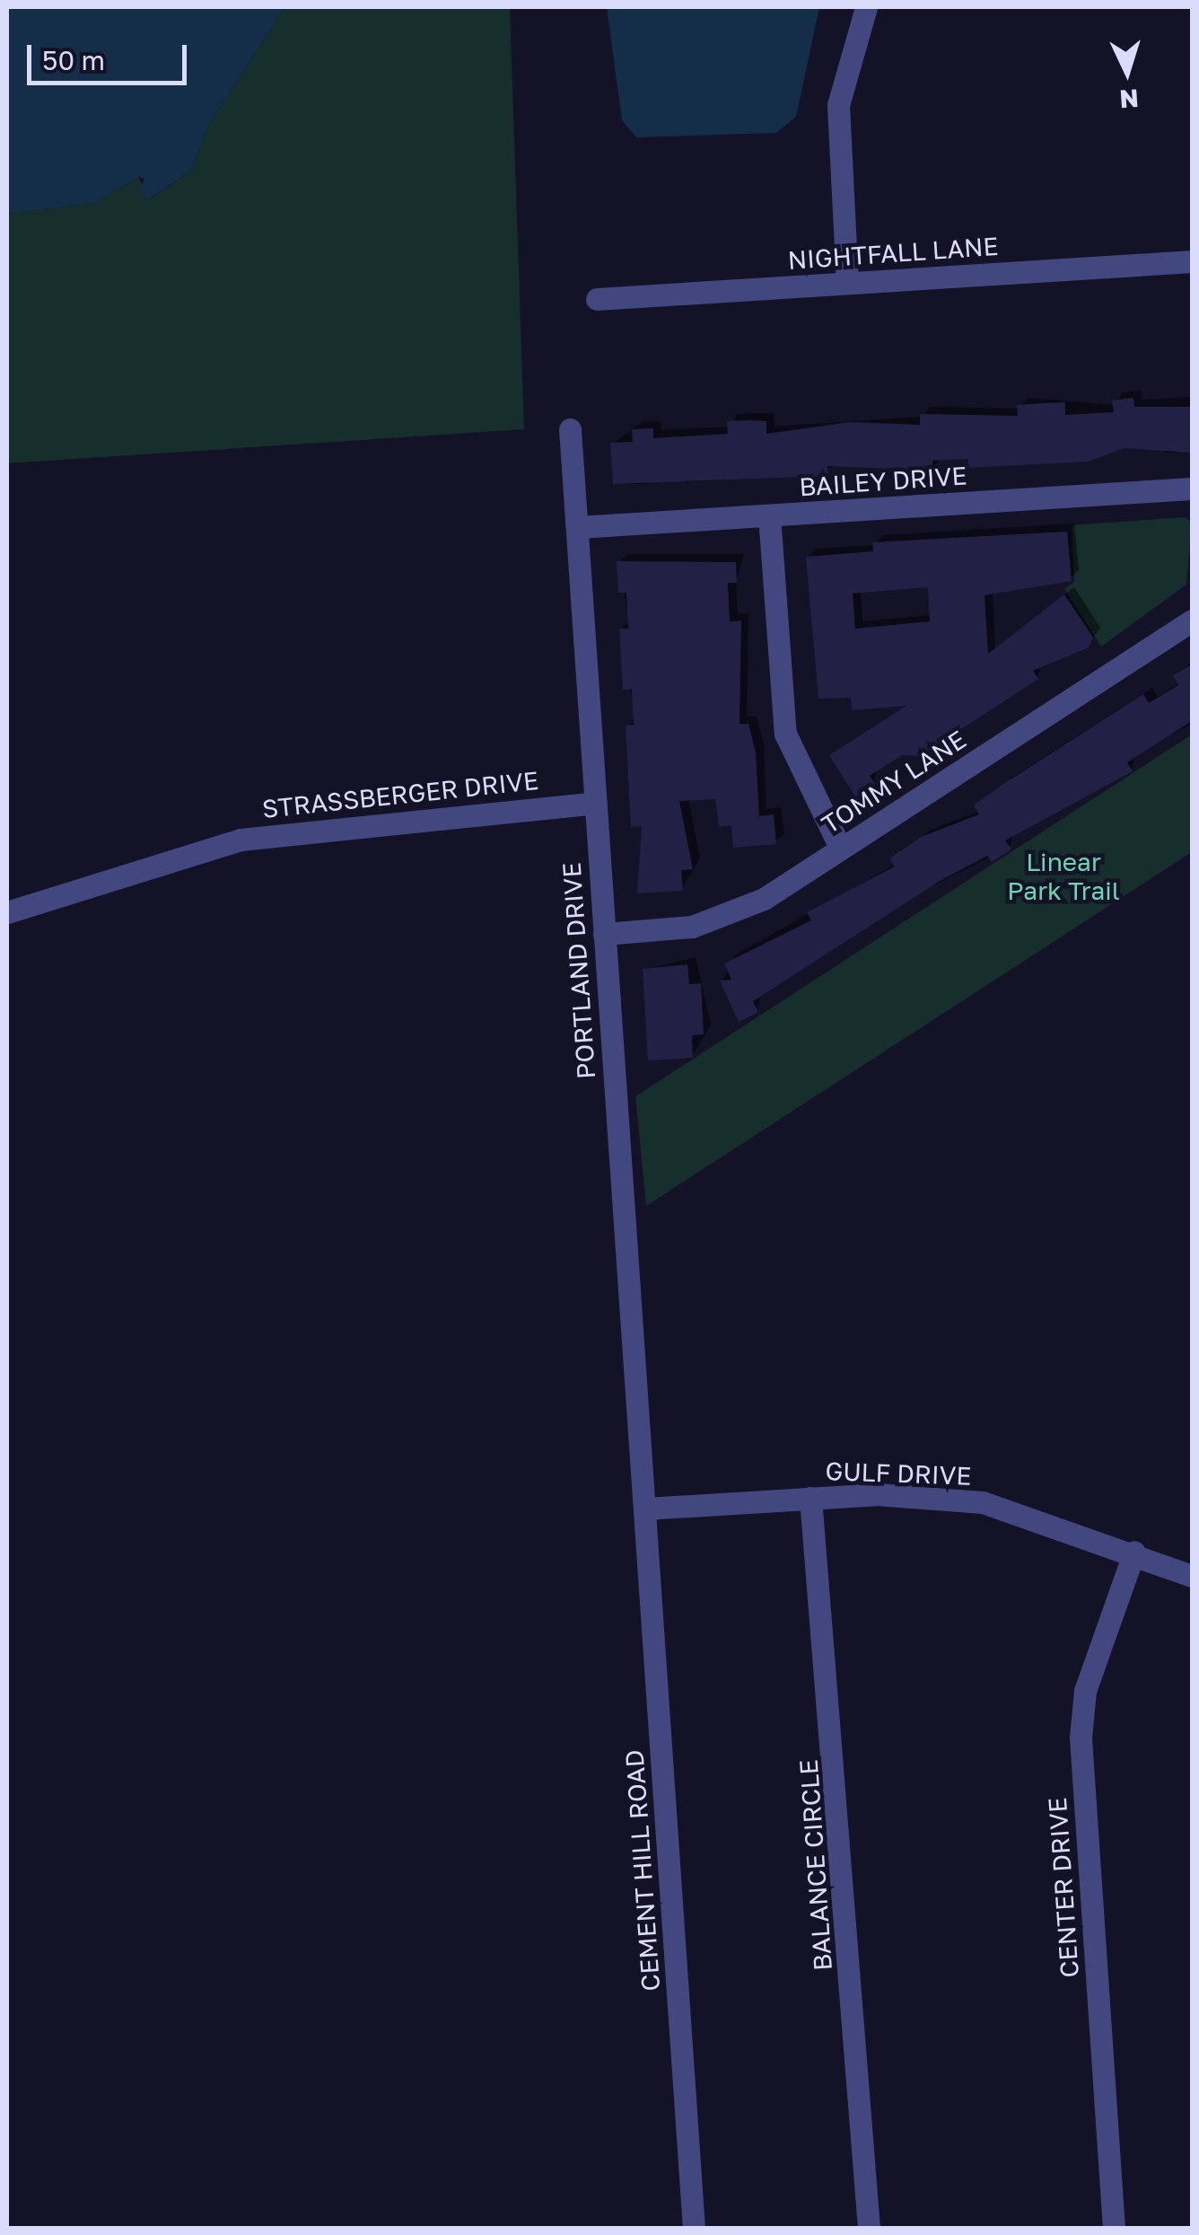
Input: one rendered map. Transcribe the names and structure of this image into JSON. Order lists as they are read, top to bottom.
{
  "streets": {
    "street": [
      "NIGHTFALL LANE",
      "BAILEY DRIVE",
      "TOMMY LANE",
      "STRASSBERGER DRIVE",
      "PORTLAND DRIVE",
      "GULF DRIVE",
      "BALANCE CIRCLE",
      "CEMENT HILL ROAD",
      "CENTER DRIVE"
    ]
  },
  "crossings": [
    ["BAILEY DRIVE", "PORTLAND DRIVE"],
    ["TOMMY LANE", "PORTLAND DRIVE"],
    ["STRASSBERGER DRIVE", "PORTLAND DRIVE"],
    ["PORTLAND DRIVE", "GULF DRIVE"],
    ["PORTLAND DRIVE", "CEMENT HILL ROAD"],
    ["GULF DRIVE", "BALANCE CIRCLE"],
    ["GULF DRIVE", "CEMENT HILL ROAD"],
    ["GULF DRIVE", "CENTER DRIVE"]
  ],
  "parks": ["Linear Park Trail"],
  "scale_bar": "50 m",
  "north": "bottom"
}
